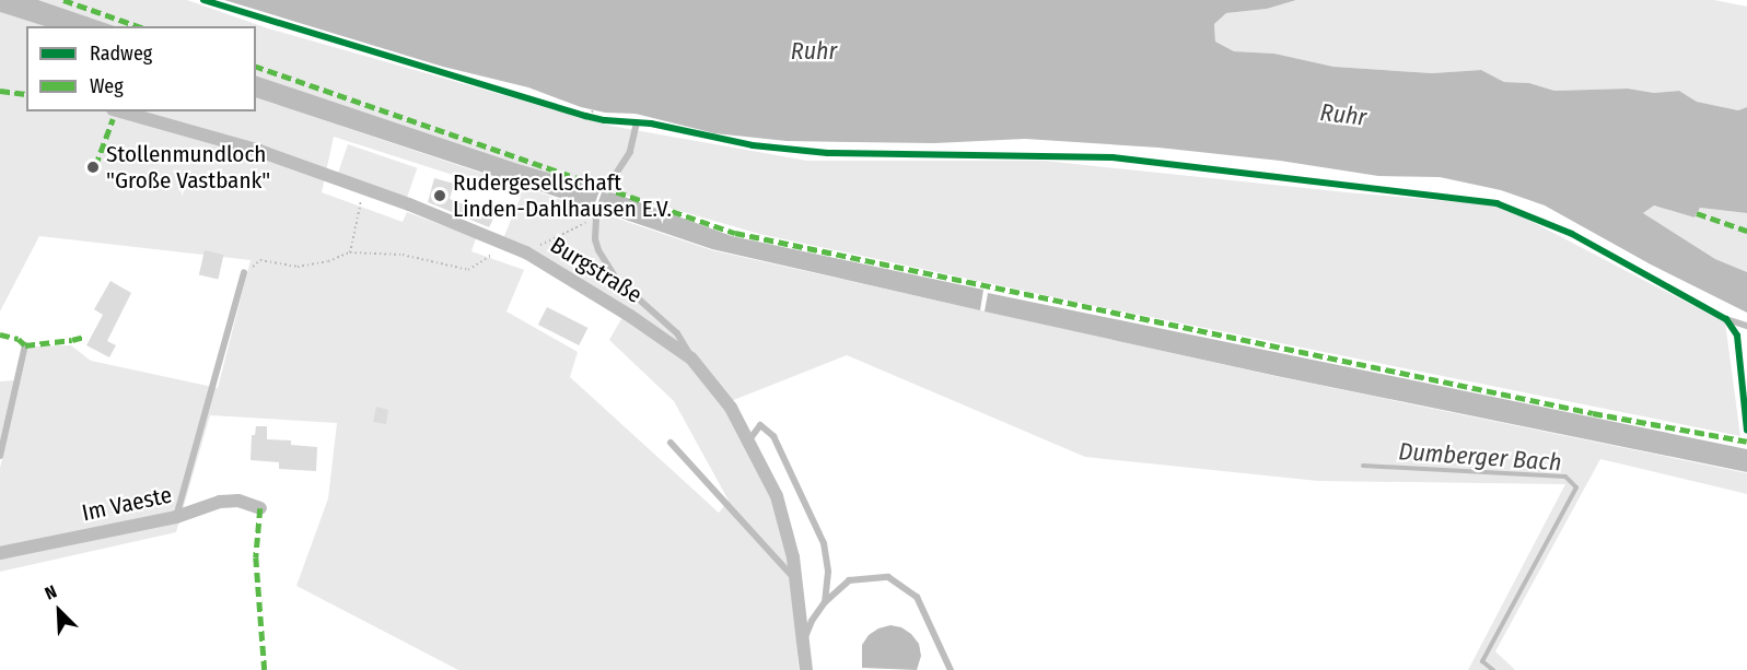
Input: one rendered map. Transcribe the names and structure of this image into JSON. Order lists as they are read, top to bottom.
{
  "streets": {
    "street": ["Burgstraße", "Im Vaeste"]
  },
  "water": ["Ruhr", "Dumberger Bach"],
  "places": ["Stollenmundloch \"Große Vastbank\"", "Rudergesellschaft Linden-Dahlhausen E.V."],
  "legend": ["Radweg", "Weg"],
  "north": "top left"
}
